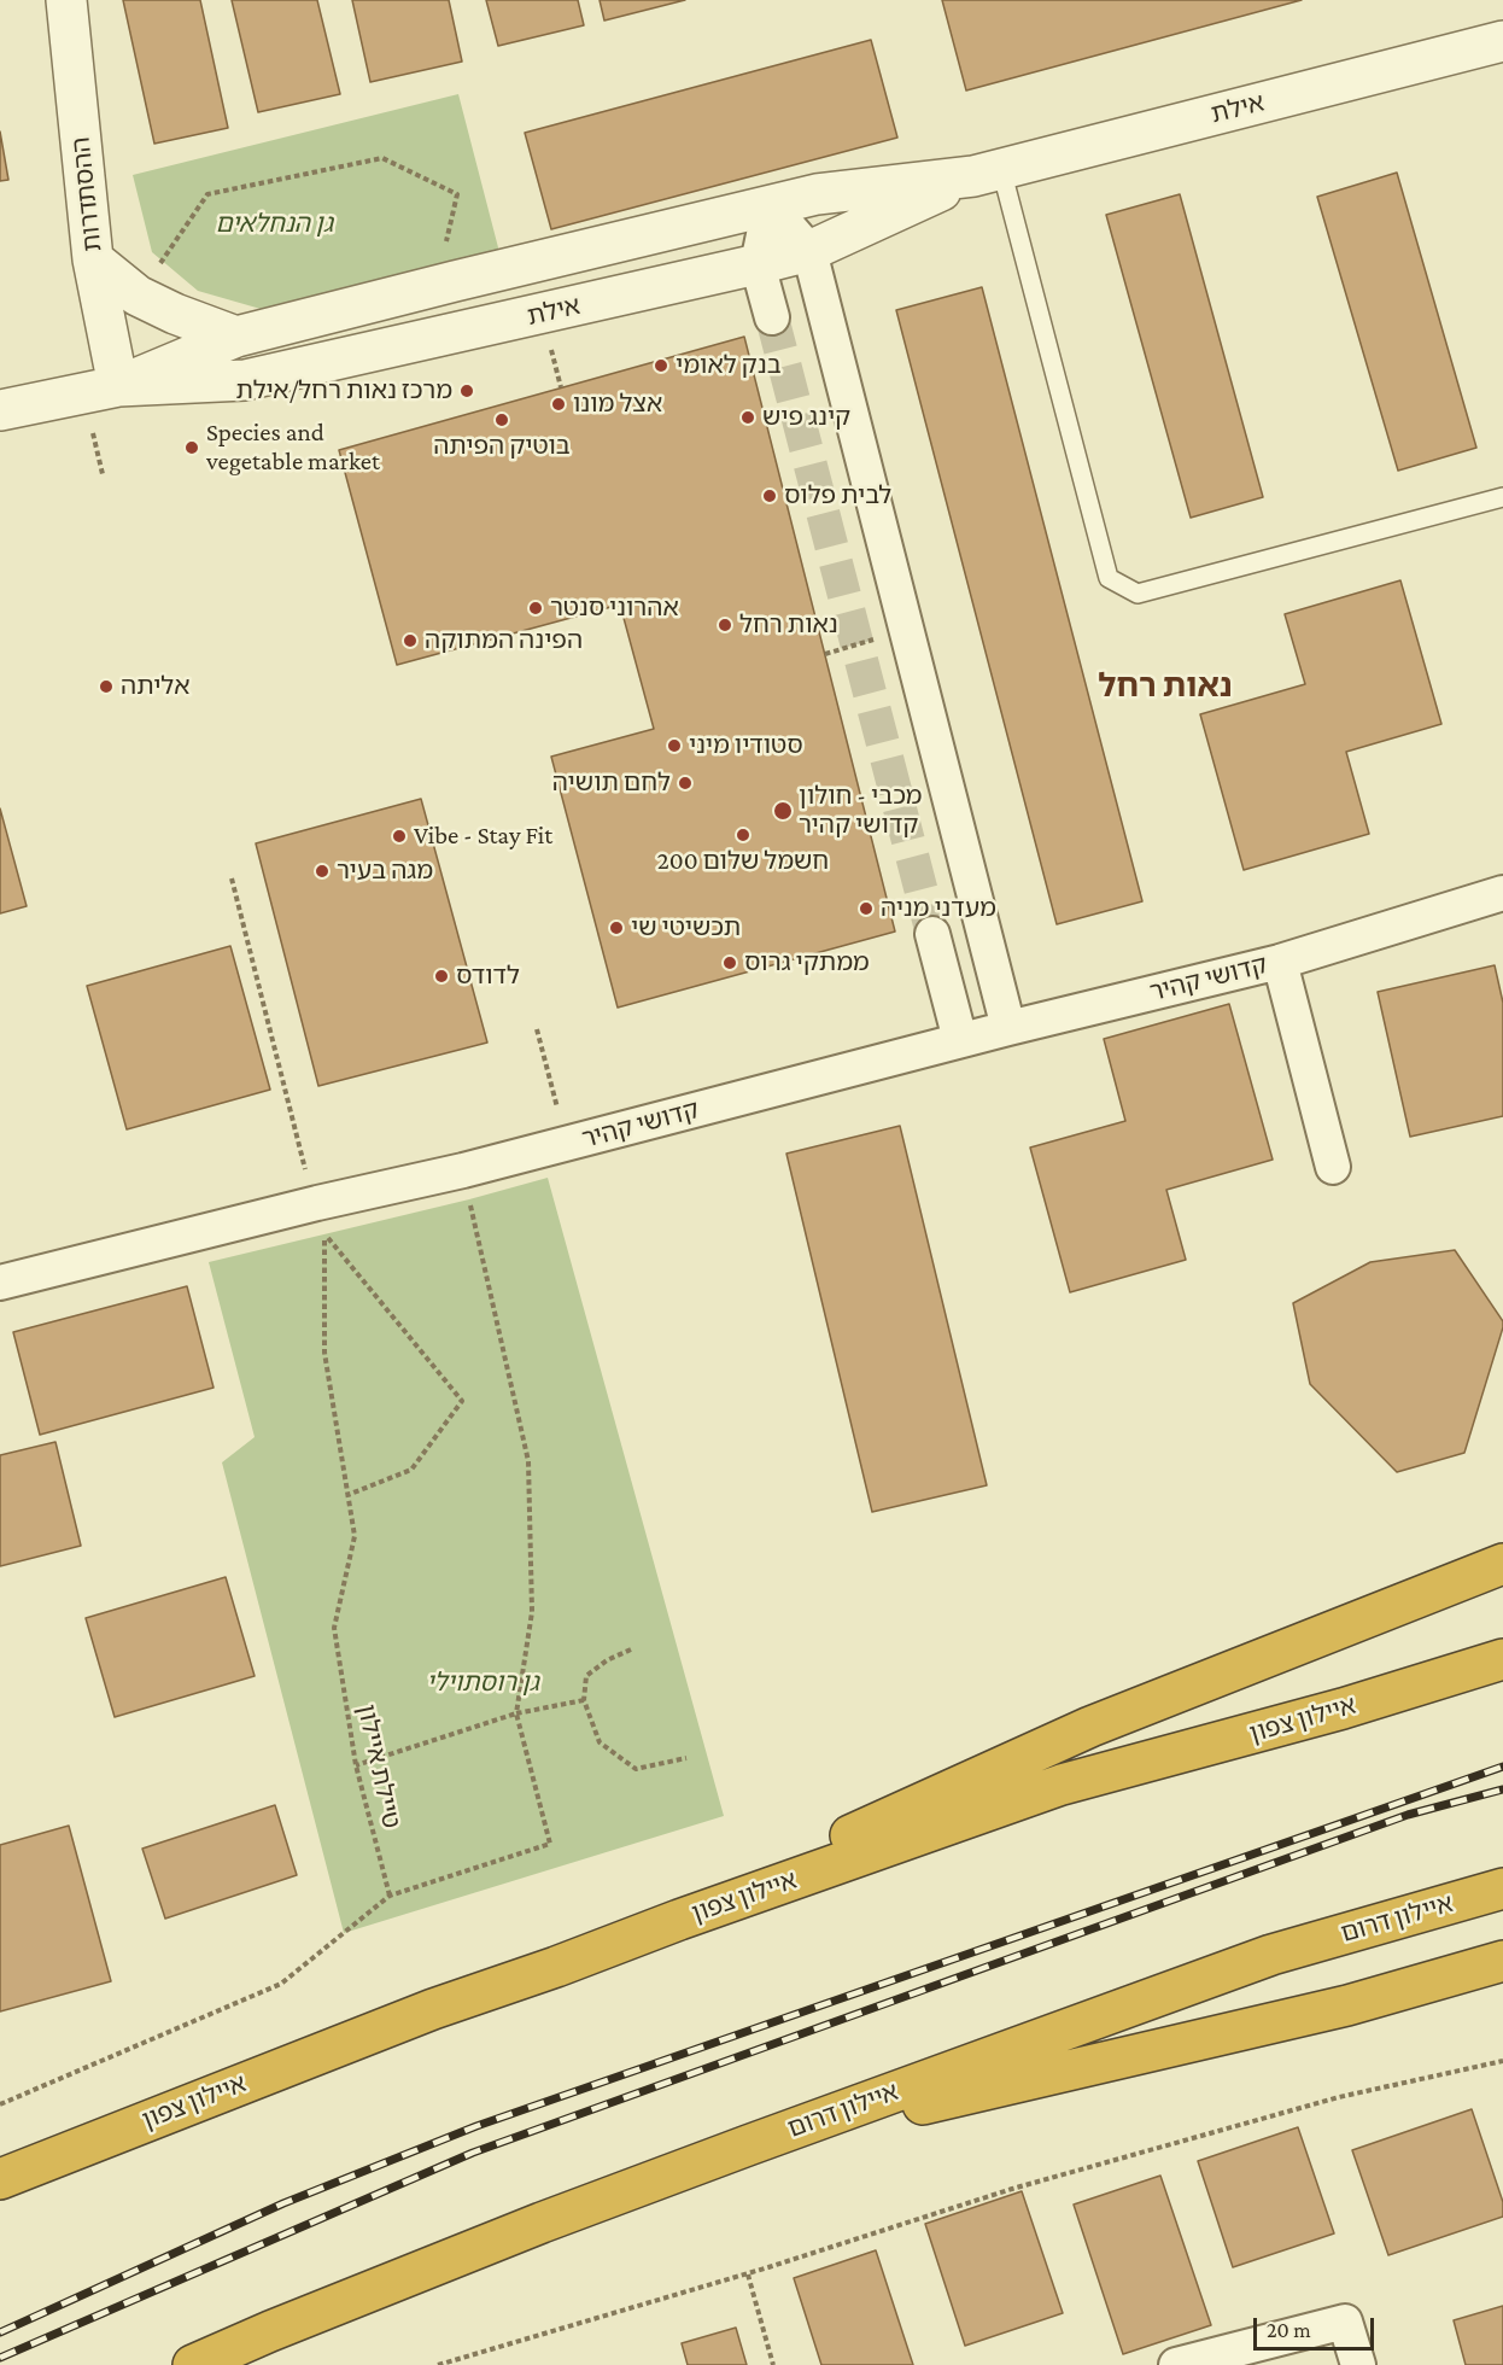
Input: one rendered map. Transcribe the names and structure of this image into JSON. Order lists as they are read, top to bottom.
{
  "streets": {
    "highway": ["איילון צפון", "איילון דרום"],
    "street": ["אילת", "ההסתדרות", "קדושי קהיר"],
    "path": ["טיילת איילון"]
  },
  "crossings": [
    ["אילת", "ההסתדרות"],
    ["קדושי קהיר", "טיילת איילון"]
  ],
  "districts": ["נאות רחל"],
  "parks": ["גן הנחלאים", "גן רוסתוילי"],
  "places": [
    "בנק לאומי",
    "מרכז נאות רחל/אילת",
    "אצל מונו",
    "קינג פיש",
    "בוטיק הפיתה",
    "Species and vegetable market",
    "לבית פלוס",
    "אהרוני סנטר",
    "נאות רחל",
    "הפינה המתוקה",
    "אליתה",
    "סטודיו מיני",
    "לחם תושיה",
    "מכבי - חולון קדושי קהיר",
    "חשמל שלום 200",
    "Vibe - Stay Fit",
    "מגה בעיר",
    "מעדני מניה",
    "תכשיטי שי",
    "ממתקי גרוס",
    "לדודס"
  ],
  "scale_bar": "20 m"
}
